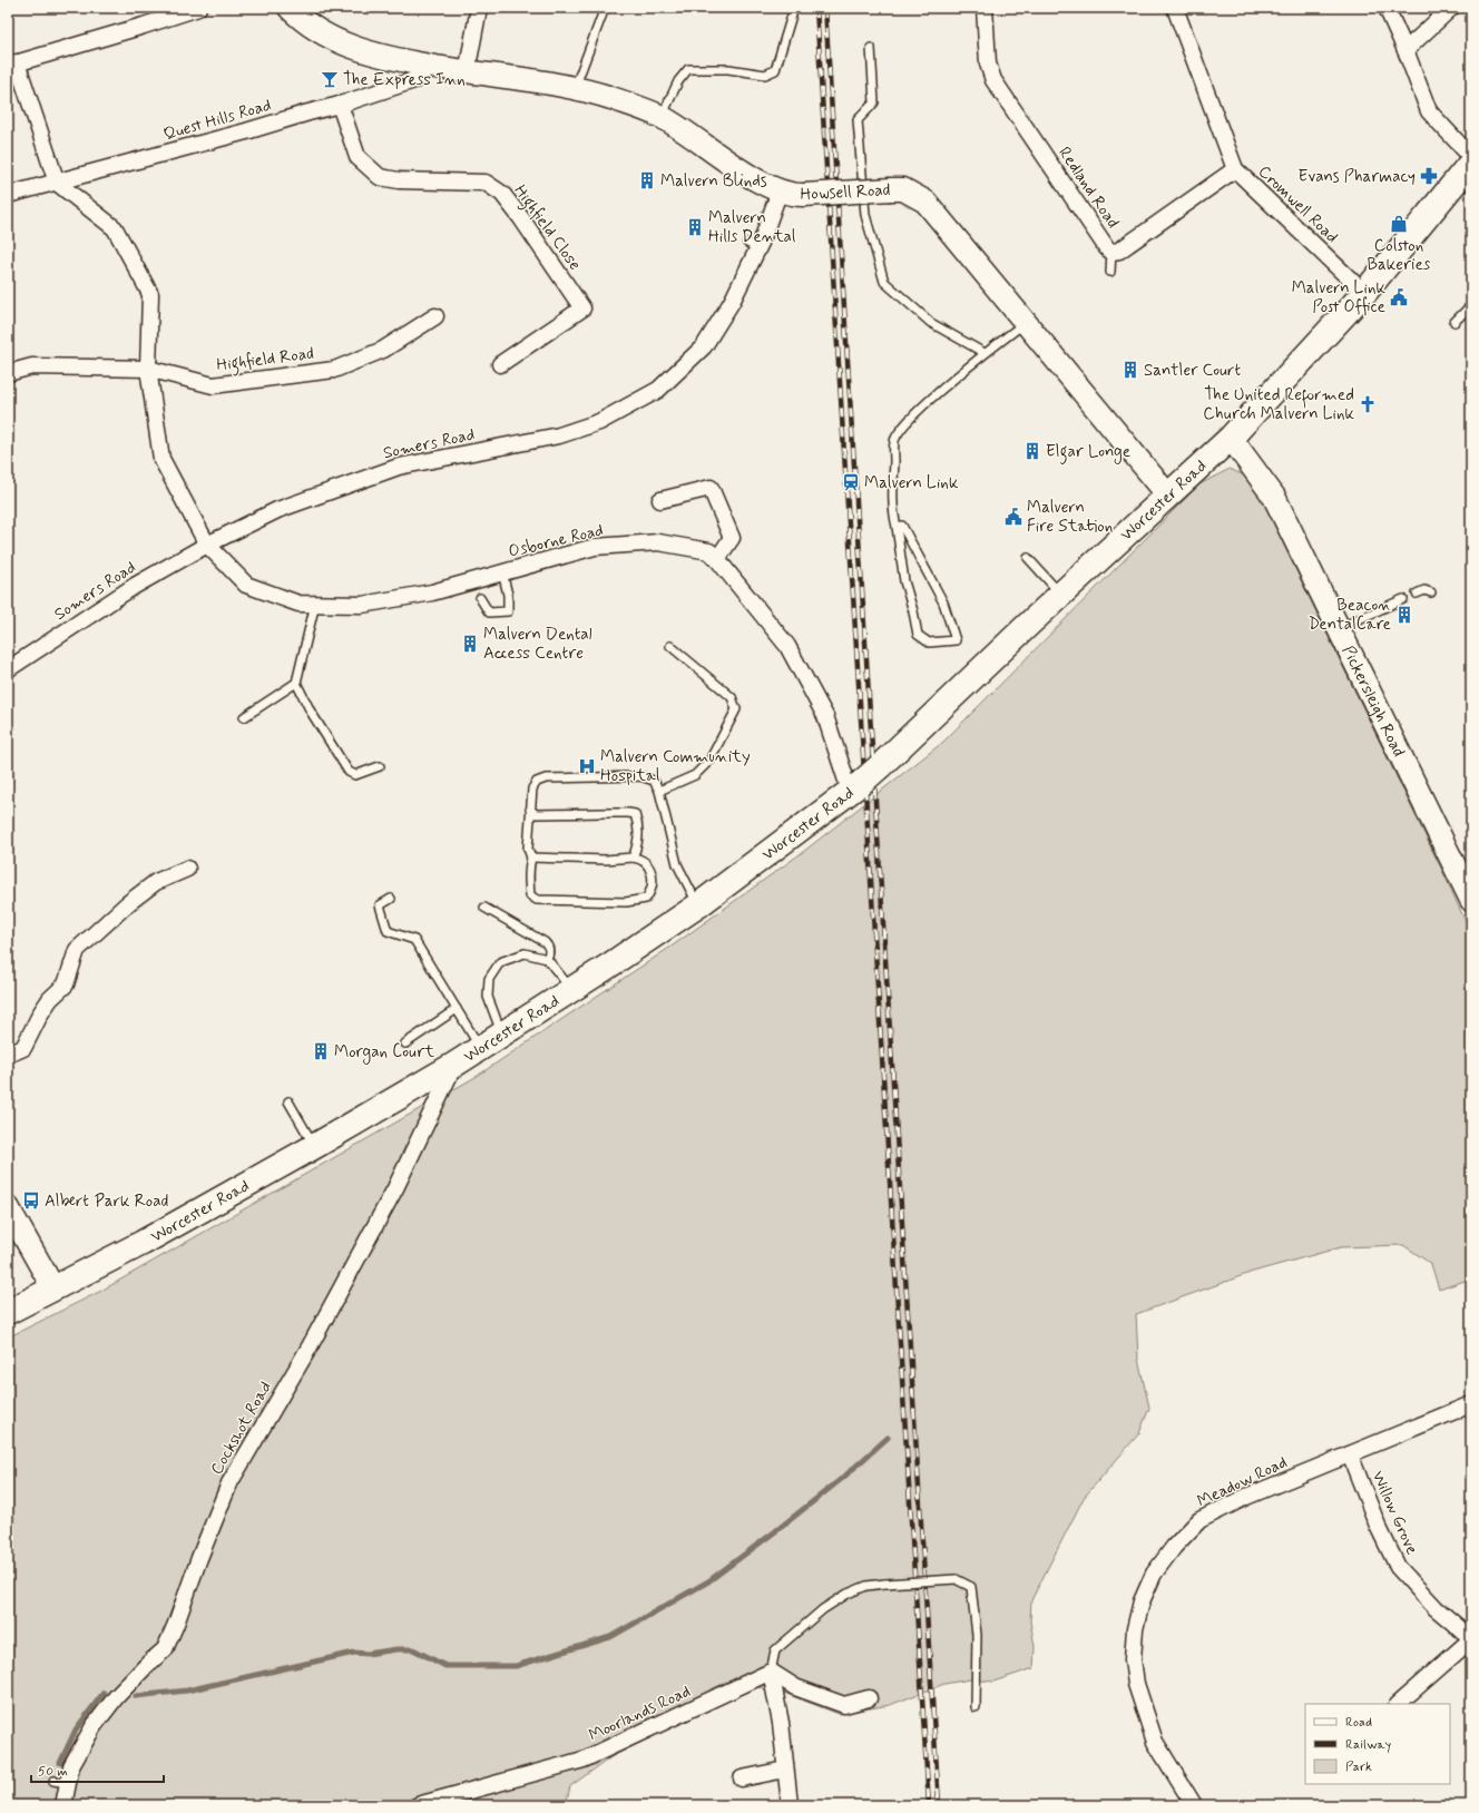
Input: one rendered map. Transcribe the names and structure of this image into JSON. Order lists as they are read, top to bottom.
{
  "streets": {
    "highway": ["Worcester Road"],
    "street": [
      "Quest Hills Road",
      "Redland Road",
      "Howsell Road",
      "Cromwell Road",
      "Highfield Close",
      "Highfield Road",
      "Somers Road",
      "Osborne Road",
      "Pickersleigh Road",
      "Cockshot Road",
      "Meadow Road",
      "Willow Grove",
      "Moorlands Road"
    ]
  },
  "crossings": [
    ["Quest Hills Road", "Howsell Road"],
    ["Quest Hills Road", "Highfield Close"],
    ["Quest Hills Road", "Osborne Road"],
    ["Redland Road", "Cromwell Road"],
    ["Howsell Road", "Somers Road"],
    ["Howsell Road", "Worcester Road"],
    ["Cromwell Road", "Worcester Road"],
    ["Highfield Road", "Osborne Road"],
    ["Somers Road", "Osborne Road"],
    ["Worcester Road", "Osborne Road"],
    ["Worcester Road", "Pickersleigh Road"],
    ["Worcester Road", "Cockshot Road"],
    ["Meadow Road", "Willow Grove"]
  ],
  "places": {
    "bar": ["The Express Inn"],
    "pharmacy": ["Evans Pharmacy"],
    "building": [
      "Malvern Blinds",
      "Malvern Hills Dental",
      "Santler Court",
      "Elgar Longe",
      "Beacon DentalCare",
      "Malvern Dental Access Centre",
      "Morgan Court"
    ],
    "shop": ["Colston Bakeries"],
    "public building": ["Malvern Link Post Office", "Malvern Fire Station"],
    "church": ["The United Reformed Church Malvern Link"],
    "station": ["Malvern Link"],
    "hospital": ["Malvern Community Hospital"],
    "bus stop": ["Albert Park Road"]
  },
  "legend": ["Road", "Railway", "Park"],
  "scale_bar": "50 m"
}
